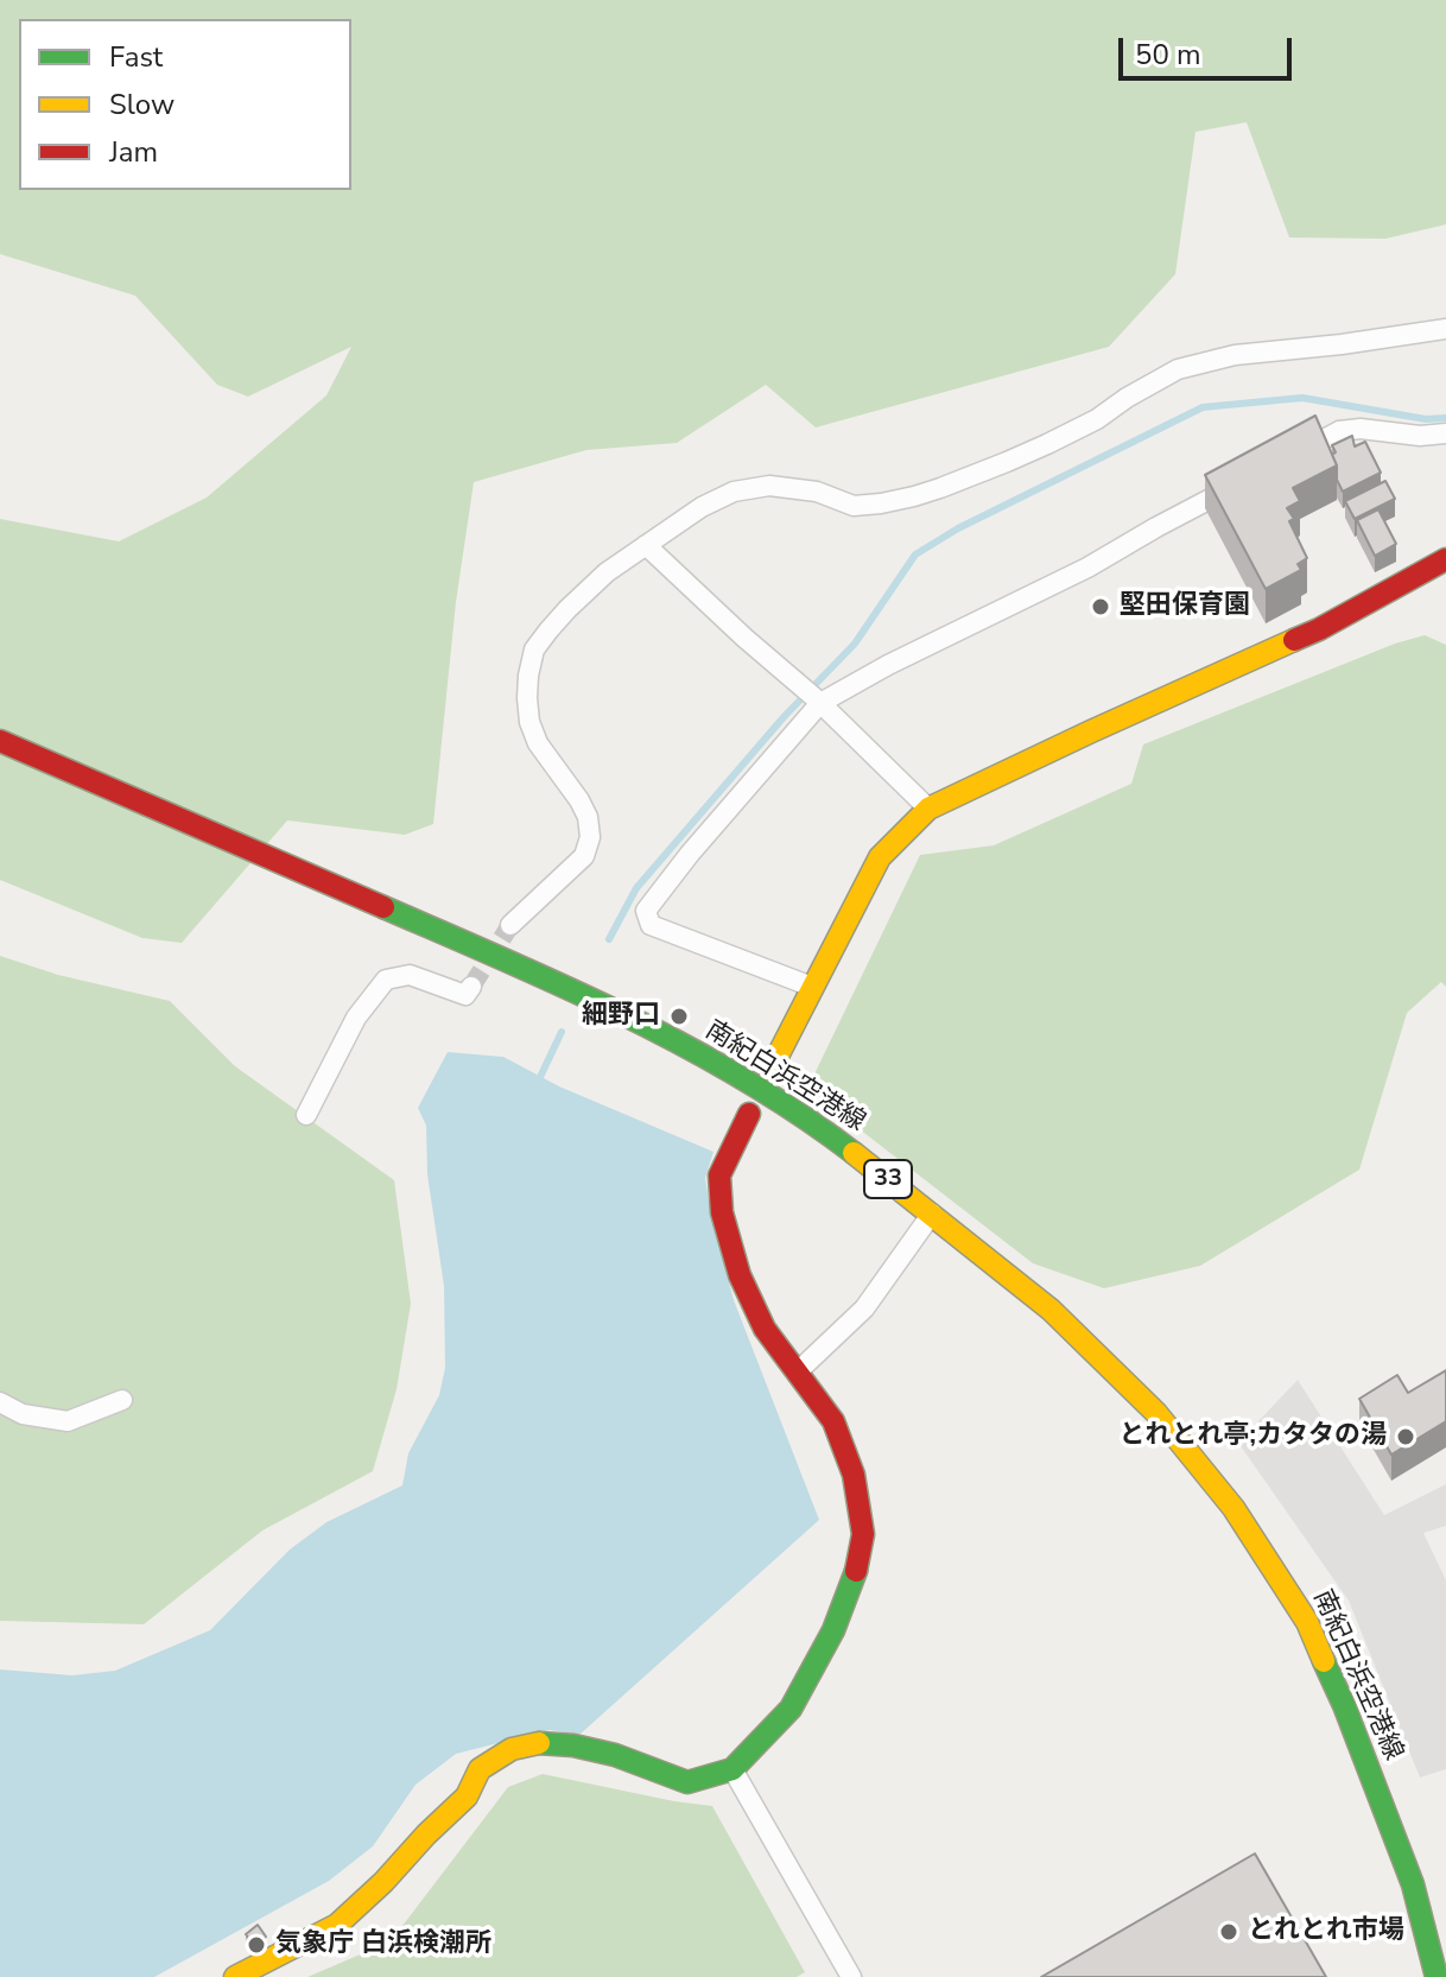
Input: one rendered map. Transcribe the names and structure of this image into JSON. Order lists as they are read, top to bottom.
{
  "streets": {
    "street": ["南紀白浜空港線", "33"]
  },
  "places": [
    "堅田保育園",
    "細野口",
    "とれとれ亭;カタタの湯",
    "とれとれ市場",
    "気象庁 白浜検潮所"
  ],
  "legend": ["Fast", "Slow", "Jam"],
  "scale_bar": "50 m"
}
